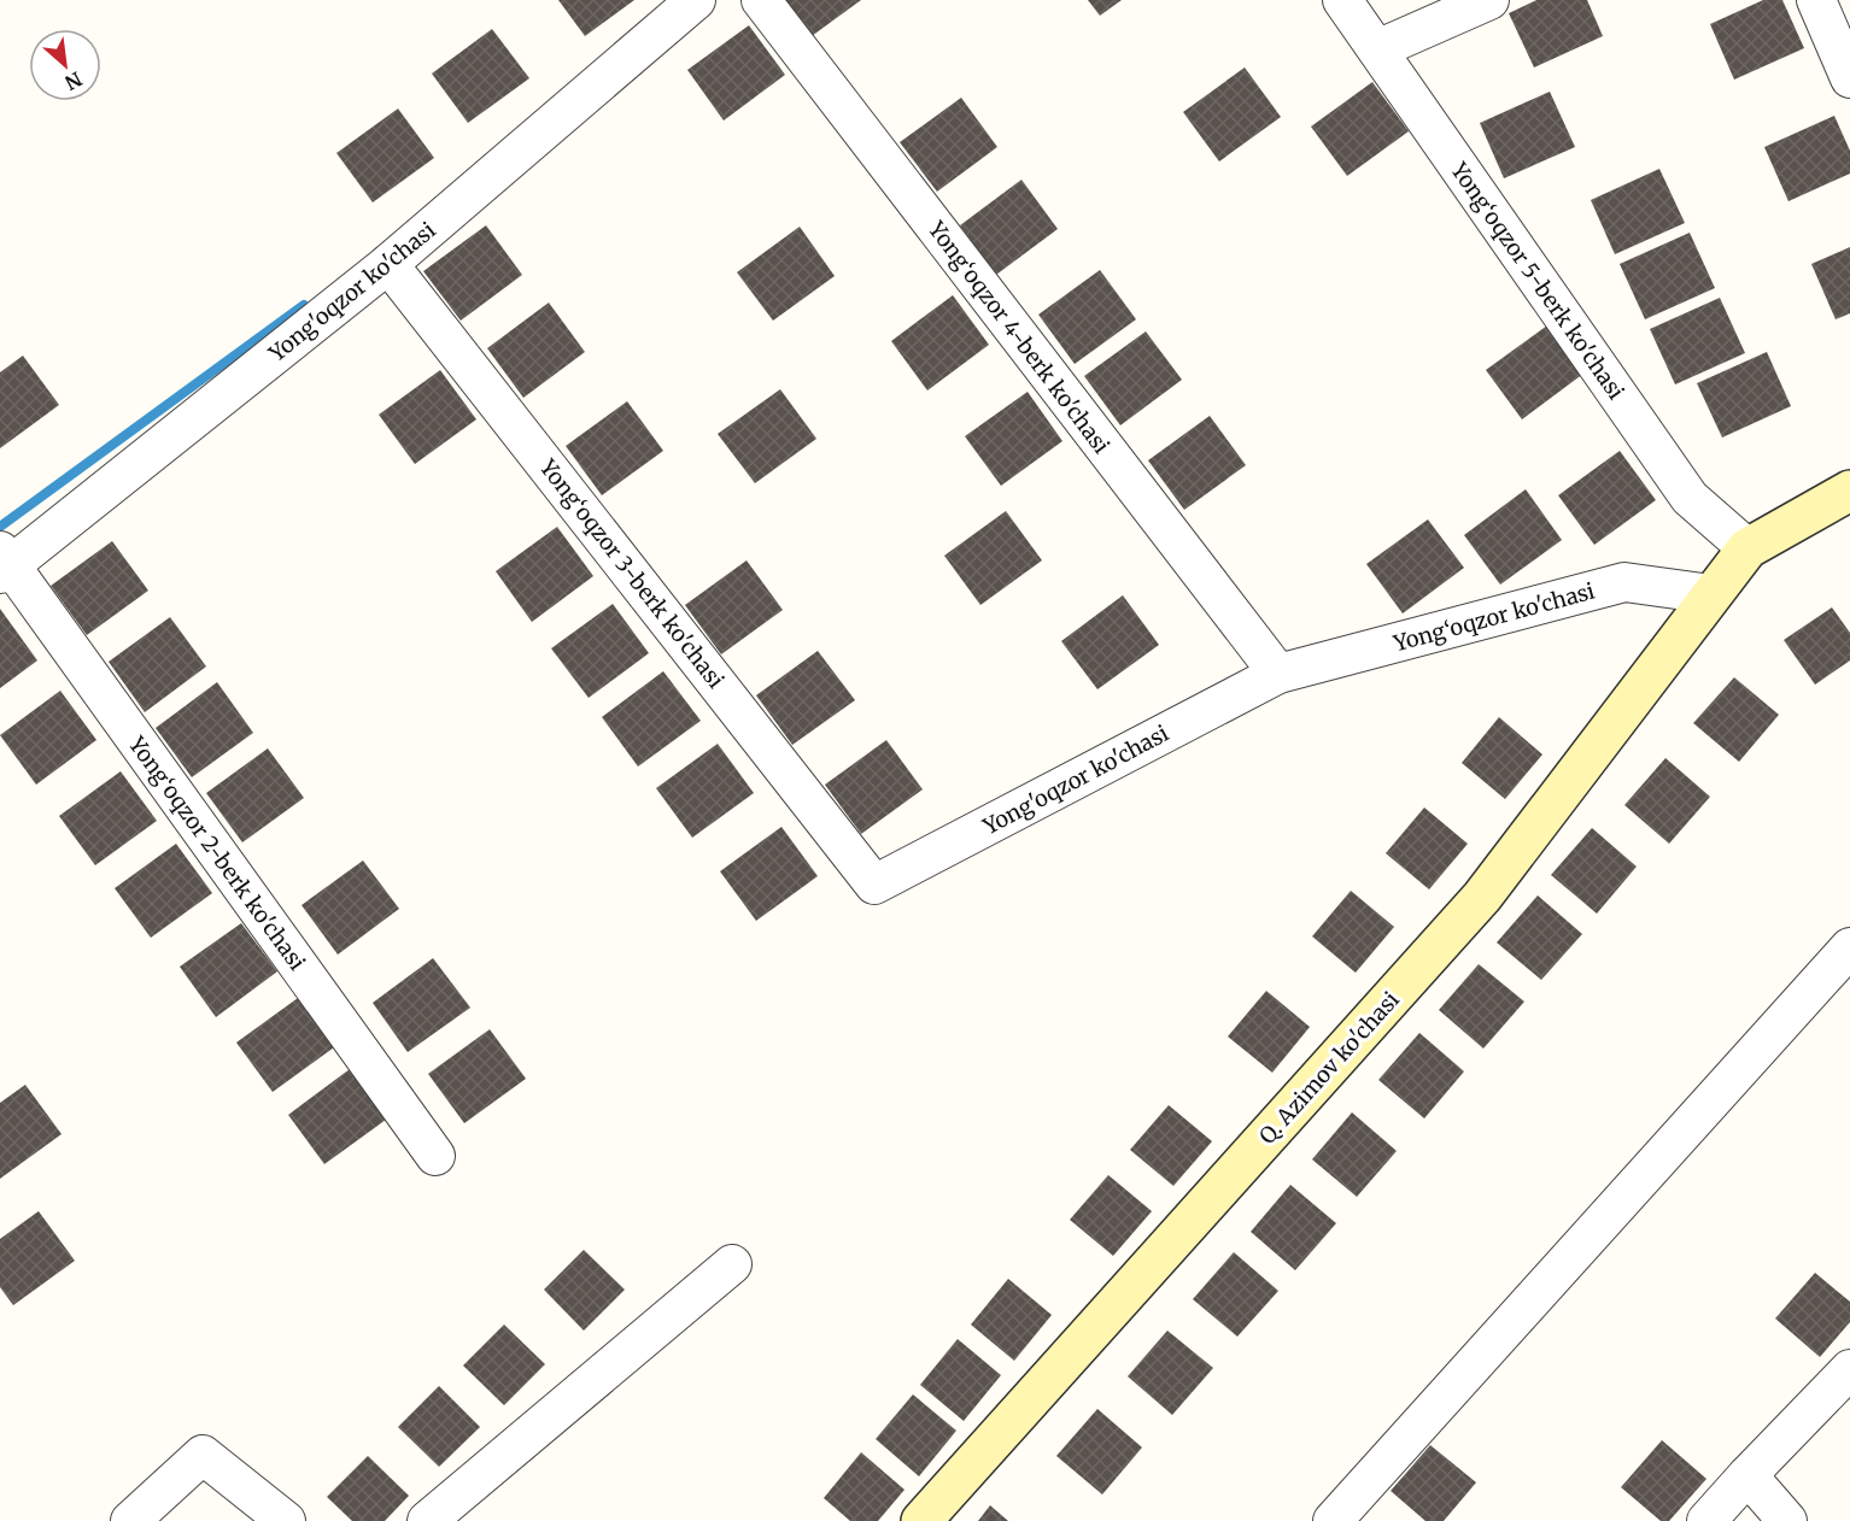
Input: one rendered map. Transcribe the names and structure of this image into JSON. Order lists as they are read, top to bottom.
{
  "streets": {
    "main road": ["Q. Azimov ko'chasi"],
    "street": [
      "Yong‘oqzor 5-berk ko'chasi",
      "Yong'oqzor ko'chasi",
      "Yong‘oqzor 4-berk ko'chasi",
      "Yong‘oqzor 3-berk ko'chasi",
      "Yong‘oqzor ko'chasi",
      "Yong‘oqzor 2-berk ko'chasi"
    ]
  },
  "crossings": [
    ["Yong‘oqzor 5-berk ko'chasi", "Q. Azimov ko'chasi"],
    ["Yong'oqzor ko'chasi", "Yong‘oqzor 4-berk ko'chasi"],
    ["Yong'oqzor ko'chasi", "Yong‘oqzor 3-berk ko'chasi"],
    ["Yong'oqzor ko'chasi", "Yong‘oqzor ko'chasi"],
    ["Yong'oqzor ko'chasi", "Yong‘oqzor 2-berk ko'chasi"],
    ["Yong‘oqzor 4-berk ko'chasi", "Yong‘oqzor ko'chasi"],
    ["Yong‘oqzor ko'chasi", "Q. Azimov ko'chasi"]
  ],
  "north": "bottom right"
}
